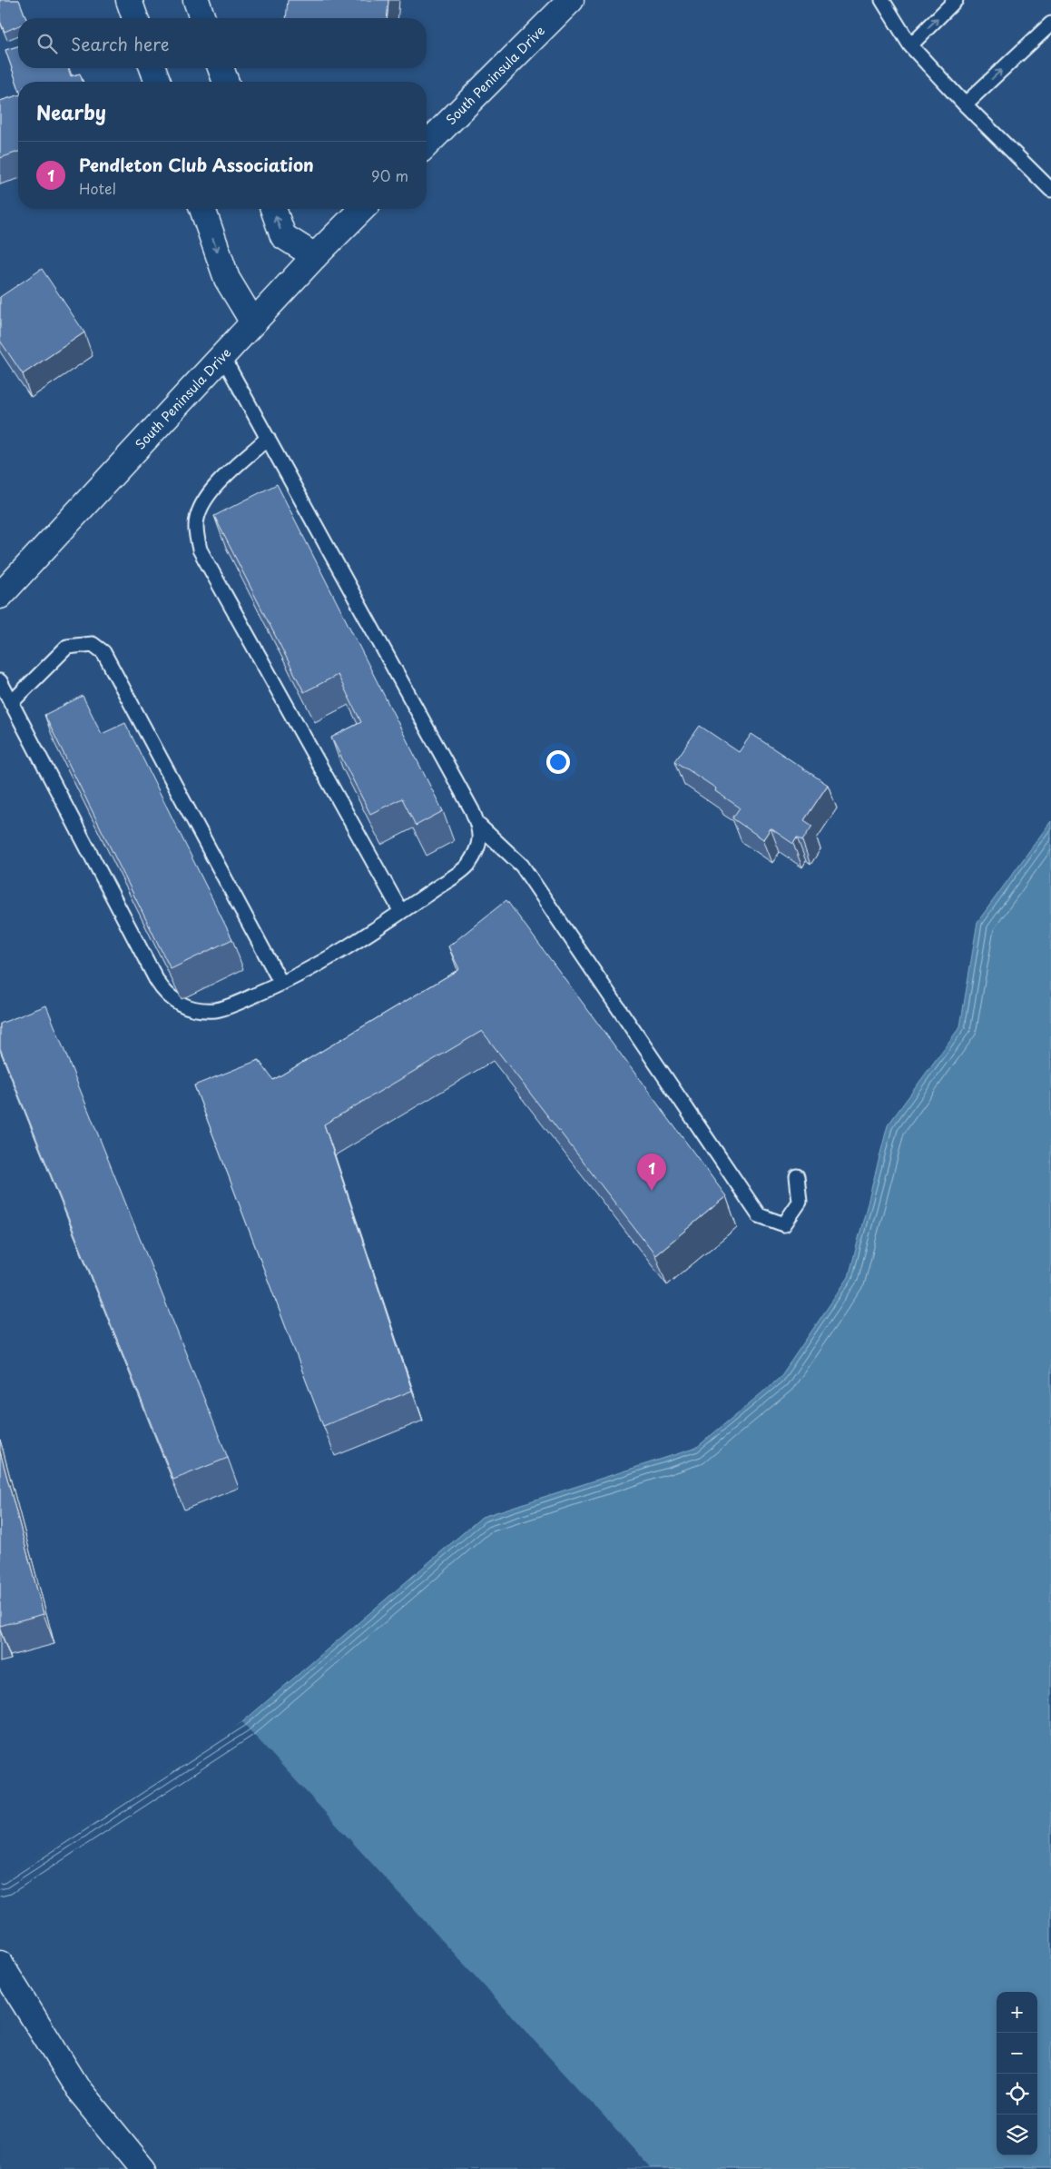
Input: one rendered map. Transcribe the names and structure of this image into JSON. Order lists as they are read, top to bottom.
{
  "streets": {
    "main road": ["South Peninsula Drive"]
  },
  "page": {
    "search": "Search here",
    "heading": "Nearby",
    "list": [
      {
        "mark": "1",
        "name": "Pendleton Club Association",
        "note": "Hotel",
        "value": "90 m"
      }
    ],
    "pins": "1",
    "map_buttons": ["+", "−"]
  }
}
